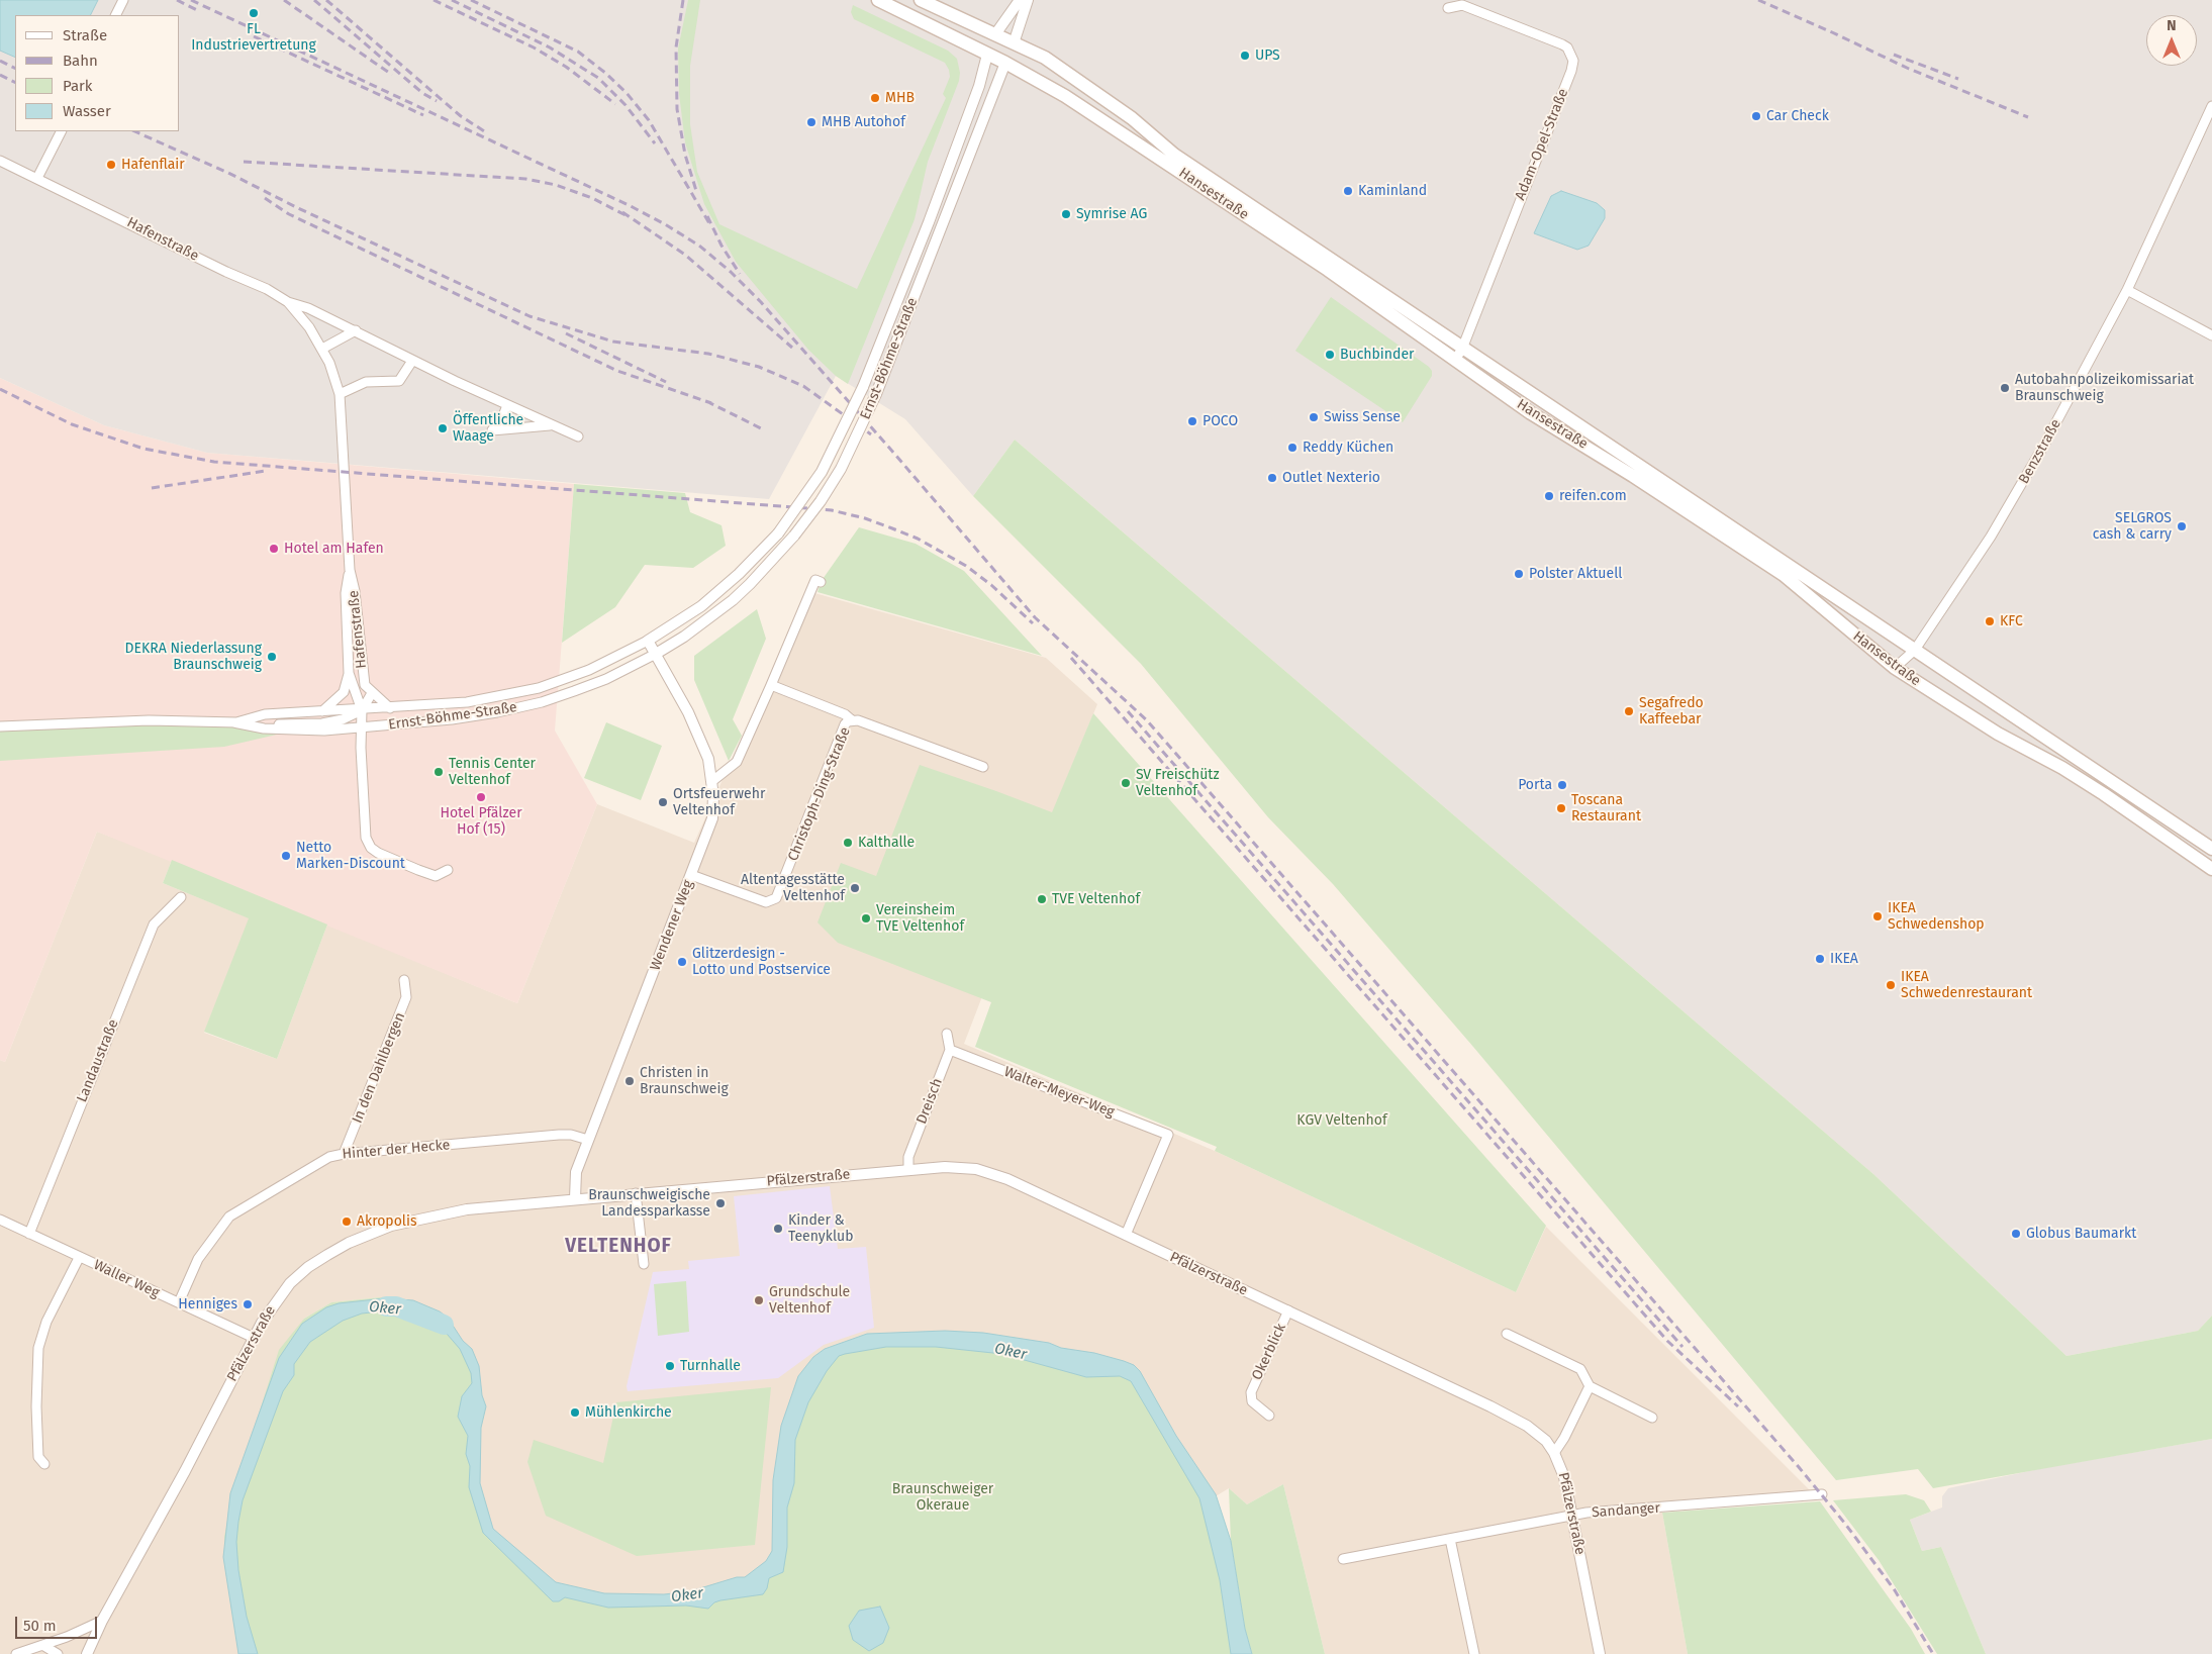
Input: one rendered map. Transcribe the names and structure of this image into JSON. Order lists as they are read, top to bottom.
{
  "streets": {
    "main road": ["Hansestraße", "Ernst-Böhme-Straße"],
    "street": [
      "Adam-Opel-Straße",
      "Hafenstraße",
      "Benzstraße",
      "Christoph-Ding-Straße",
      "Wendener Weg",
      "Landaustraße",
      "In den Dahlbergen",
      "Walter-Meyer-Weg",
      "Dreisch",
      "Hinter der Hecke",
      "Pfälzerstraße",
      "Waller Weg",
      "Okerblick",
      "Sandanger"
    ]
  },
  "crossings": [
    ["Adam-Opel-Straße", "Hansestraße"],
    ["Hansestraße", "Ernst-Böhme-Straße"],
    ["Hansestraße", "Benzstraße"],
    ["Hafenstraße", "Ernst-Böhme-Straße"],
    ["Ernst-Böhme-Straße", "Wendener Weg"],
    ["Christoph-Ding-Straße", "Wendener Weg"],
    ["Wendener Weg", "Hinter der Hecke"],
    ["Wendener Weg", "Pfälzerstraße"],
    ["Landaustraße", "Waller Weg"],
    ["In den Dahlbergen", "Hinter der Hecke"],
    ["Walter-Meyer-Weg", "Dreisch"],
    ["Walter-Meyer-Weg", "Pfälzerstraße"],
    ["Dreisch", "Pfälzerstraße"],
    ["Hinter der Hecke", "Waller Weg"],
    ["Pfälzerstraße", "Waller Weg"],
    ["Pfälzerstraße", "Okerblick"],
    ["Pfälzerstraße", "Sandanger"]
  ],
  "districts": ["VELTENHOF"],
  "water": ["Oker"],
  "parks": ["KGV Veltenhof", "Braunschweiger Okeraue"],
  "places": [
    "FL Industrievertretung",
    "UPS",
    "MHB",
    "Car Check",
    "MHB Autohof",
    "Hafenflair",
    "Kaminland",
    "Symrise AG",
    "Buchbinder",
    "Autobahnpolizeikomissariat Braunschweig",
    "Swiss Sense",
    "POCO",
    "Öffentliche Waage",
    "Reddy Küchen",
    "Outlet Nexterio",
    "reifen.com",
    "SELGROS cash & carry",
    "Hotel am Hafen",
    "Polster Aktuell",
    "KFC",
    "DEKRA Niederlassung Braunschweig",
    "Segafredo Kaffeebar",
    "Tennis Center Veltenhof",
    "SV Freischütz Veltenhof",
    "Porta",
    "Hotel Pfälzer Hof (15)",
    "Ortsfeuerwehr Veltenhof",
    "Toscana Restaurant",
    "Kalthalle",
    "Netto Marken-Discount",
    "Altentagesstätte Veltenhof",
    "TVE Veltenhof",
    "IKEA Schwedenshop",
    "Vereinsheim TVE Veltenhof",
    "IKEA",
    "Glitzerdesign - Lotto und Postservice",
    "IKEA Schwedenrestaurant",
    "Christen in Braunschweig",
    "Braunschweigische Landessparkasse",
    "Akropolis",
    "Kinder & Teenyklub",
    "Globus Baumarkt",
    "Grundschule Veltenhof",
    "Henniges",
    "Turnhalle",
    "Mühlenkirche"
  ],
  "legend": [
    "Straße",
    "Bahn",
    "Park",
    "Wasser"
  ],
  "scale_bar": "50 m",
  "north": "top"
}
